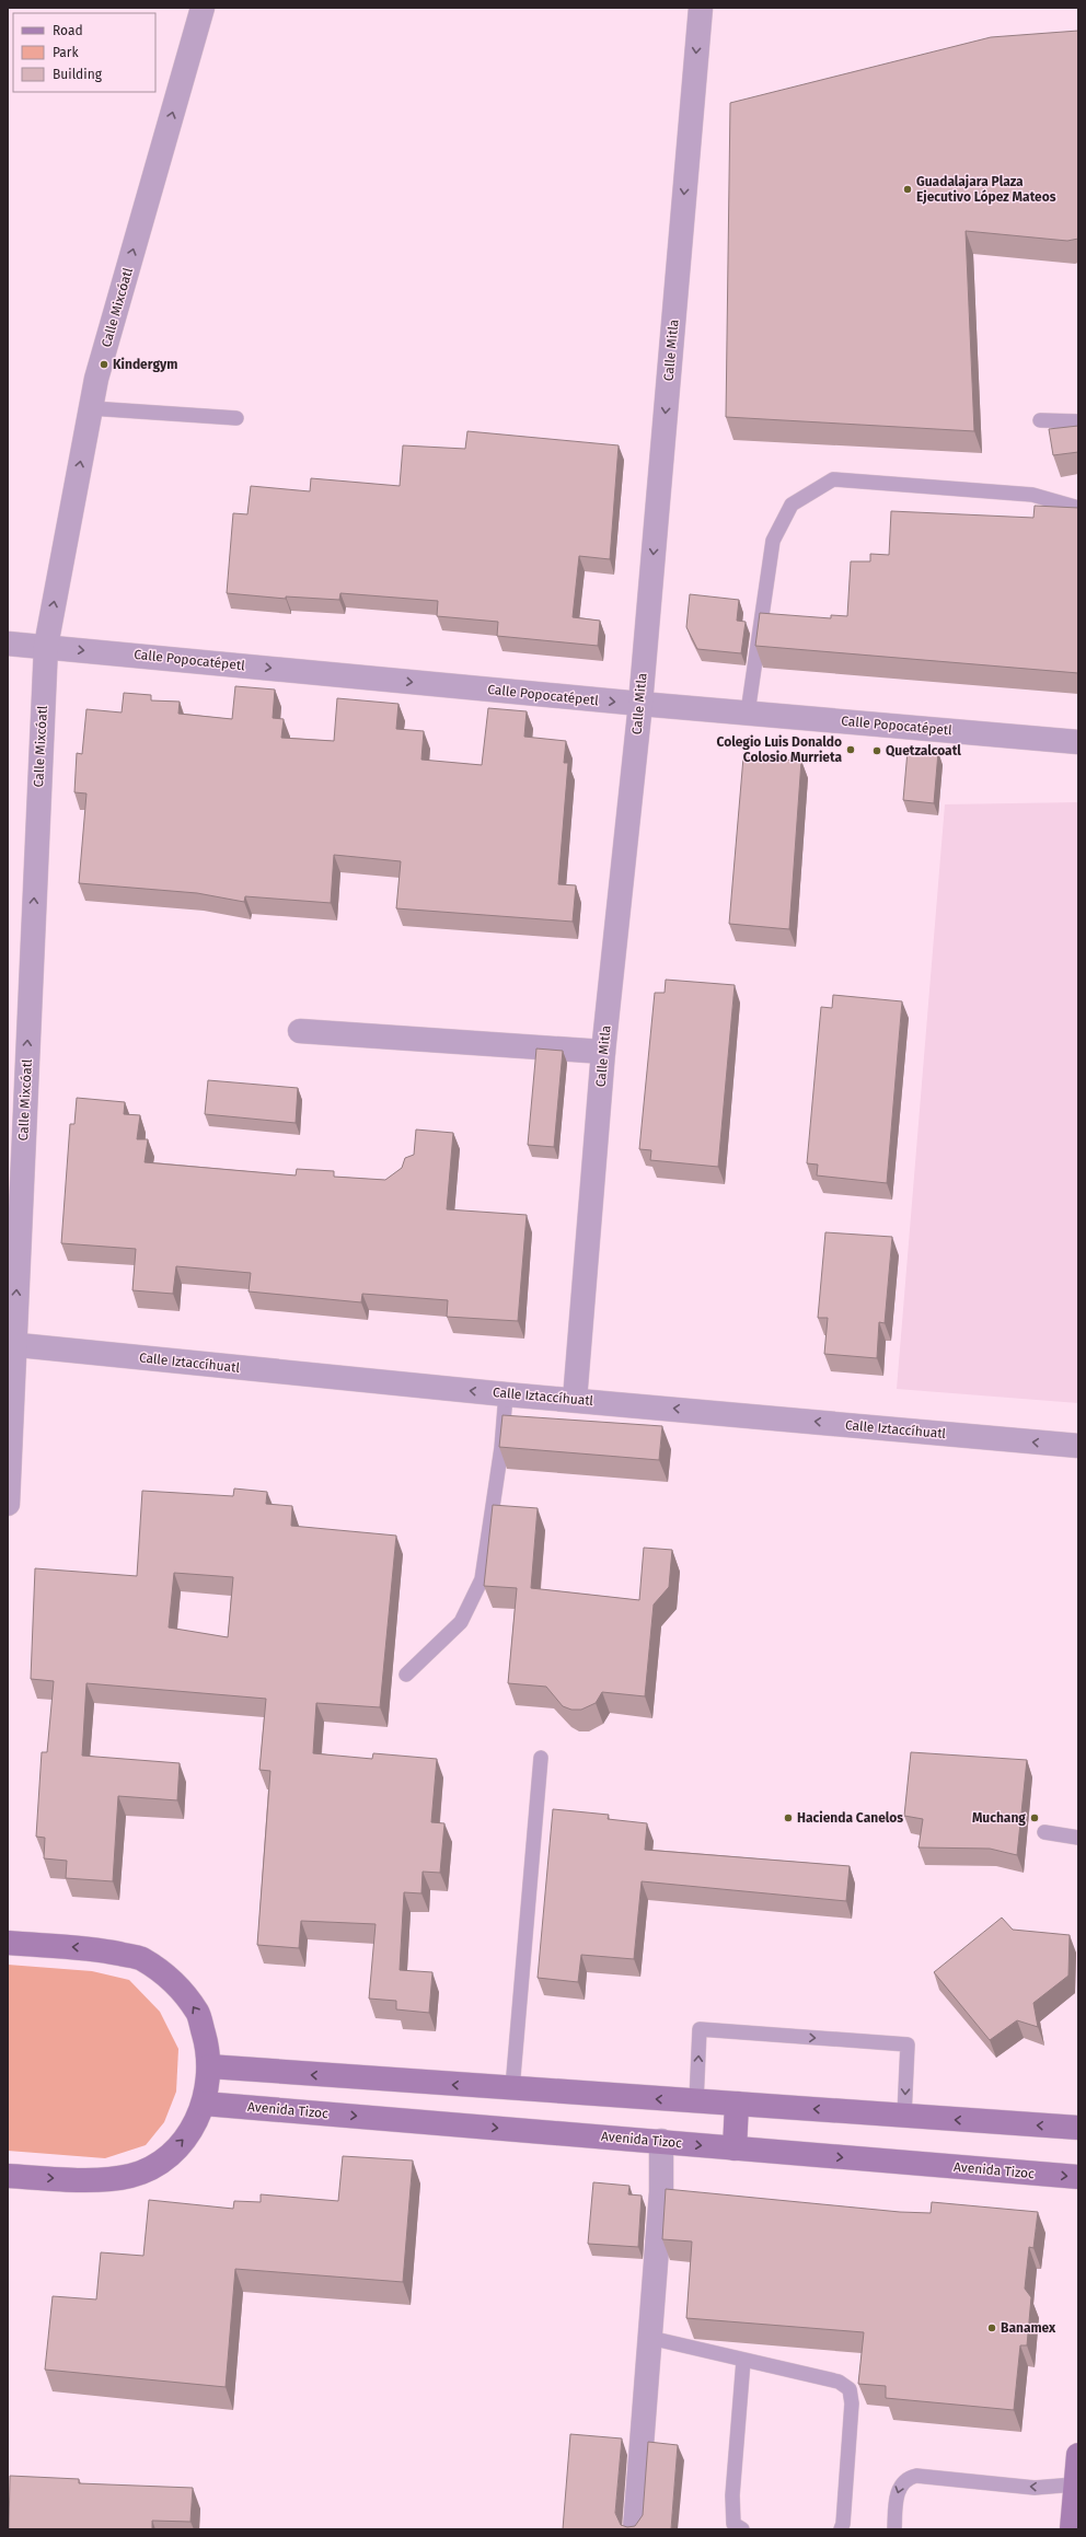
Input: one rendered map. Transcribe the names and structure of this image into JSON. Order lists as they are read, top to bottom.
{
  "streets": {
    "main road": ["Avenida Tizoc"],
    "street": [
      "Calle Mixcóatl",
      "Calle Mitla",
      "Calle Popocatépetl",
      "Calle Iztaccíhuatl"
    ]
  },
  "crossings": [
    ["Calle Mixcóatl", "Calle Popocatépetl"],
    ["Calle Mixcóatl", "Calle Iztaccíhuatl"],
    ["Calle Mitla", "Calle Popocatépetl"],
    ["Calle Mitla", "Calle Iztaccíhuatl"]
  ],
  "one_way": [
    "Calle Mixcóatl",
    "Calle Mitla",
    "Calle Popocatépetl",
    "Calle Iztaccíhuatl"
  ],
  "places": [
    "Guadalajara Plaza Ejecutivo López Mateos",
    "Kindergym",
    "Colegio Luis Donaldo Colosio Murrieta",
    "Quetzalcoatl",
    "Hacienda Canelos",
    "Muchang",
    "Banamex"
  ],
  "legend": ["Road", "Park", "Building"]
}
